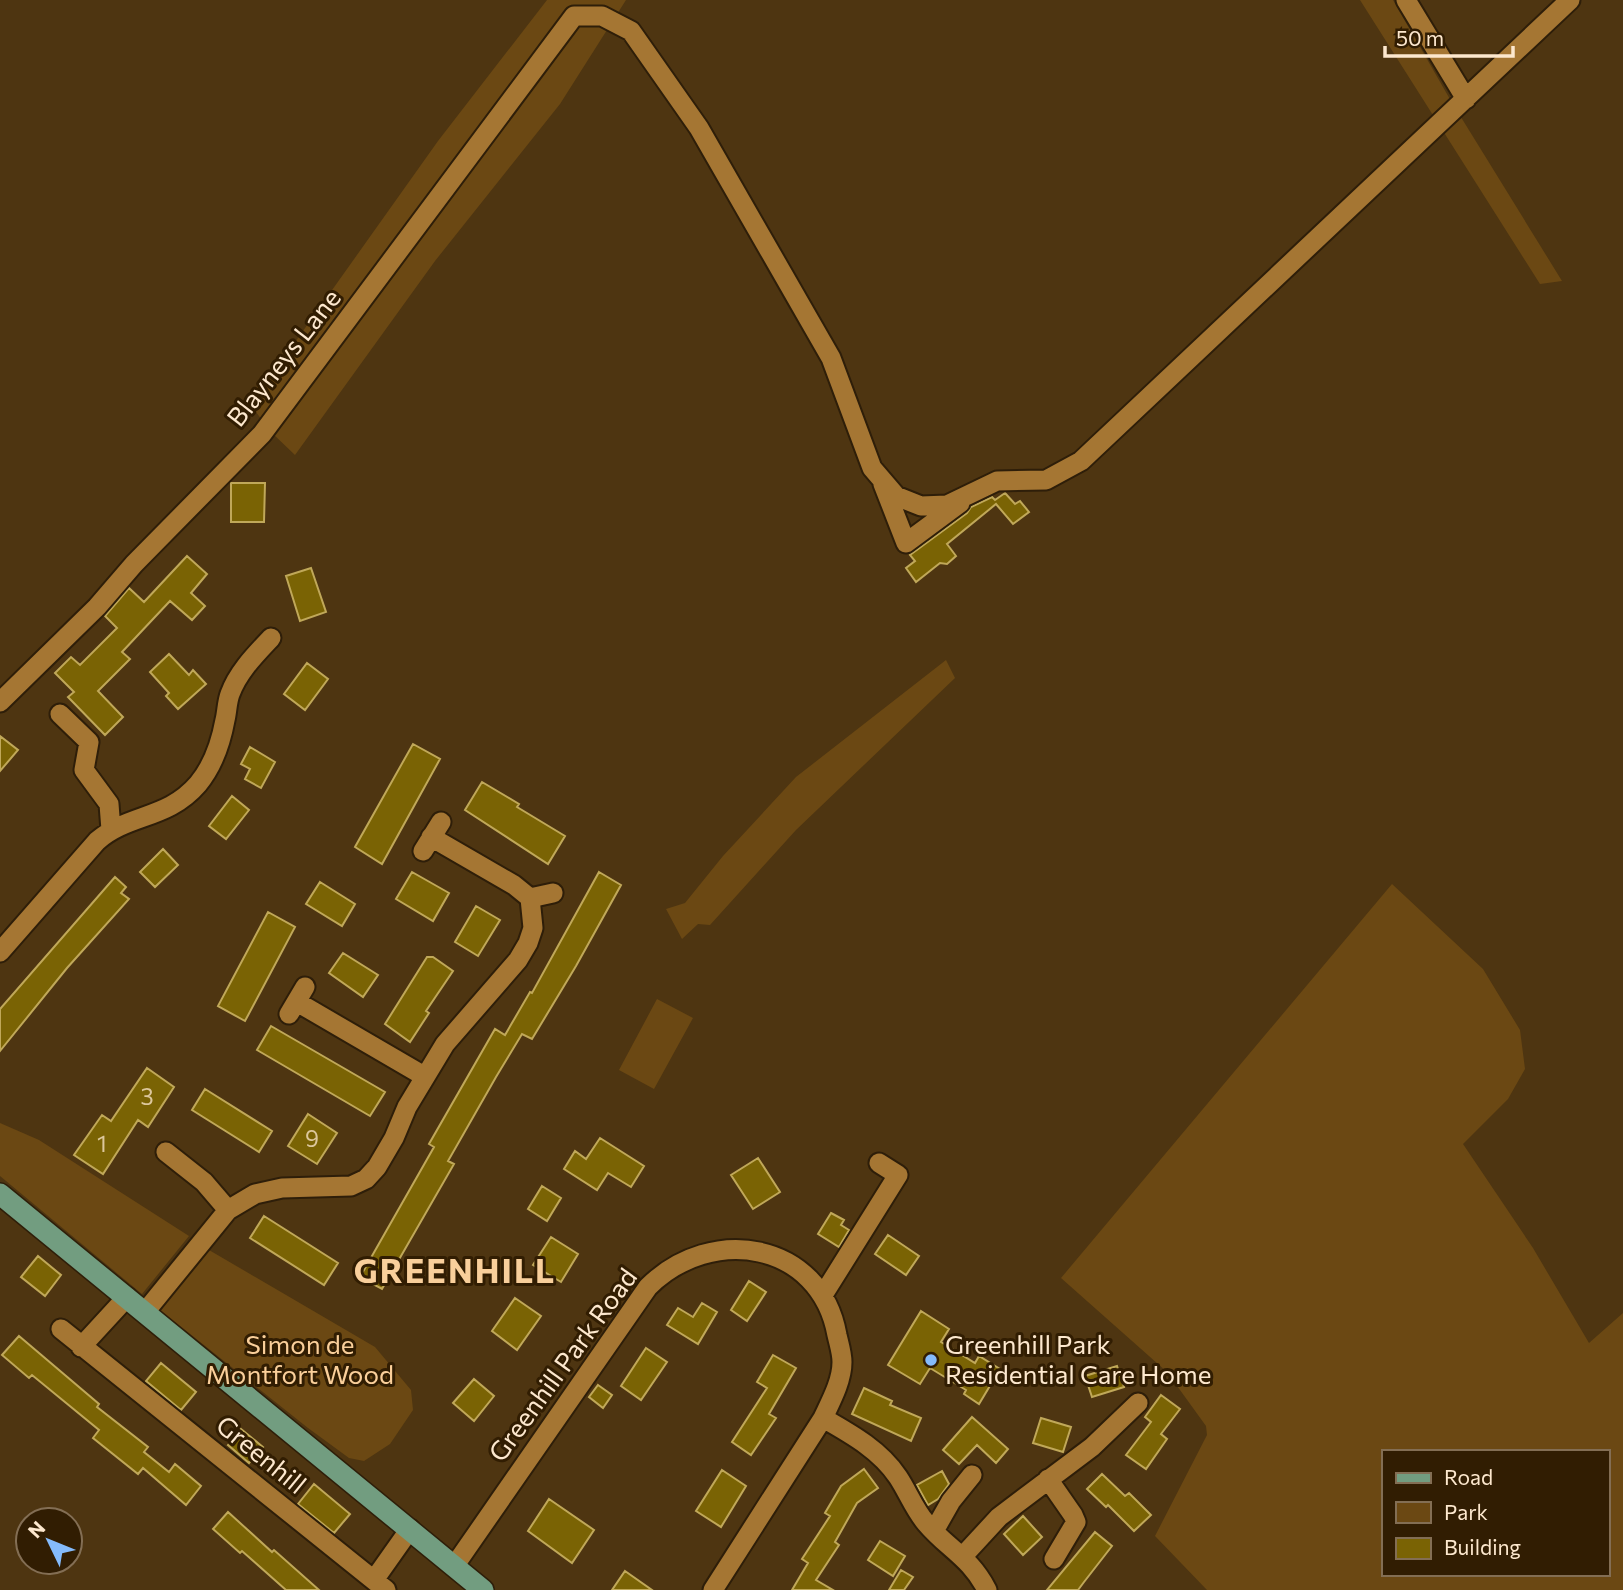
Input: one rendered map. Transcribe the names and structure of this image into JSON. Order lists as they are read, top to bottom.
{
  "streets": {
    "main road": ["Greenhill"],
    "street": ["Blayneys Lane", "Greenhill Park Road"]
  },
  "crossings": [
    ["Greenhill Park Road", "Greenhill"]
  ],
  "districts": ["GREENHILL"],
  "parks": ["Simon de Montfort Wood"],
  "places": ["Greenhill Park Residential Care Home"],
  "house_numbers": ["3", "9", "1"],
  "legend": ["Road", "Park", "Building"],
  "scale_bar": "50 m",
  "north": "top left"
}
